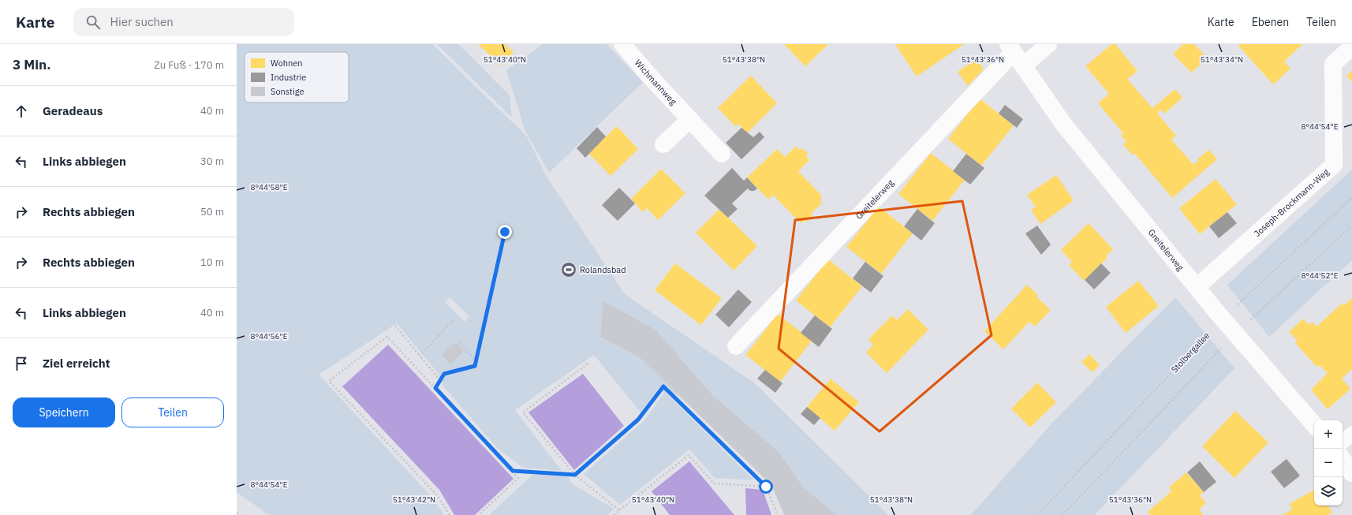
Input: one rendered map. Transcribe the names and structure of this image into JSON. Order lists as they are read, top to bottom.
{
  "streets": {
    "street": ["Wichmannweg", "Greitelerweg", "Joseph-Brockmann-Weg"],
    "path": ["Stolbergallee"]
  },
  "crossings": [
    ["Greitelerweg", "Joseph-Brockmann-Weg"],
    ["Greitelerweg", "Stolbergallee"]
  ],
  "places": {
    "sports": ["Rolandsbad"]
  },
  "legend": ["Wohnen", "Industrie", "Sonstige"],
  "page": {
    "header": "Karte",
    "search": "Hier suchen",
    "nav": ["Karte", "Ebenen", "Teilen"],
    "heading": ["3 Min.", "Zu Fuß · 170 m"],
    "list": [
      ["Geradeaus", "40 m"],
      ["Links abbiegen", "30 m"],
      ["Rechts abbiegen", "50 m"],
      ["Rechts abbiegen", "10 m"],
      ["Links abbiegen", "40 m"],
      "Ziel erreicht"
    ],
    "buttons": ["Speichern", "Teilen"],
    "map_buttons": ["+", "−"]
  },
  "coordinates": [
    "51°43'40\"N",
    "51°43'38\"N",
    "51°43'36\"N",
    "51°43'34\"N",
    "8°44'54\"E",
    "8°44'58\"E",
    "8°44'52\"E",
    "8°44'56\"E",
    "51°43'42\"N"
  ]
}
